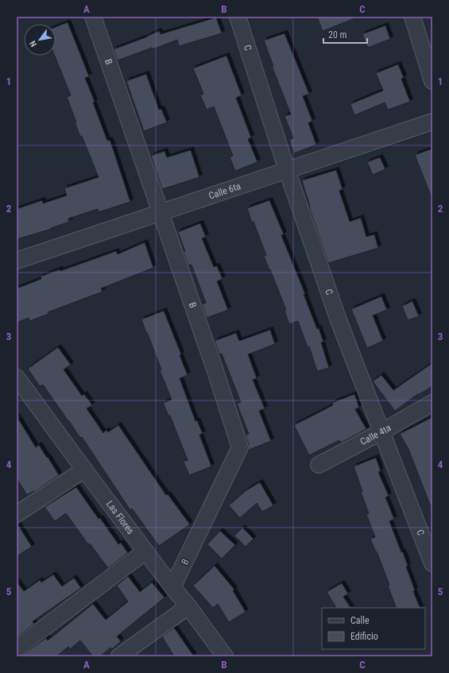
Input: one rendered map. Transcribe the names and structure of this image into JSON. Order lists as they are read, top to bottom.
{
  "streets": {
    "street": [
      "C",
      "B",
      "Calle 6ta",
      "Calle 4ta",
      "Las Flores"
    ]
  },
  "crossings": [
    ["C", "Calle 6ta"],
    ["C", "Calle 4ta"],
    ["B", "Calle 6ta"],
    ["B", "Las Flores"]
  ],
  "legend": ["Calle", "Edificio"],
  "scale_bar": "20 m",
  "north": "bottom left",
  "grid": {
    "columns": ["A", "B", "C"],
    "rows": [
      "1",
      "2",
      "3",
      "4",
      "5"
    ]
  }
}
